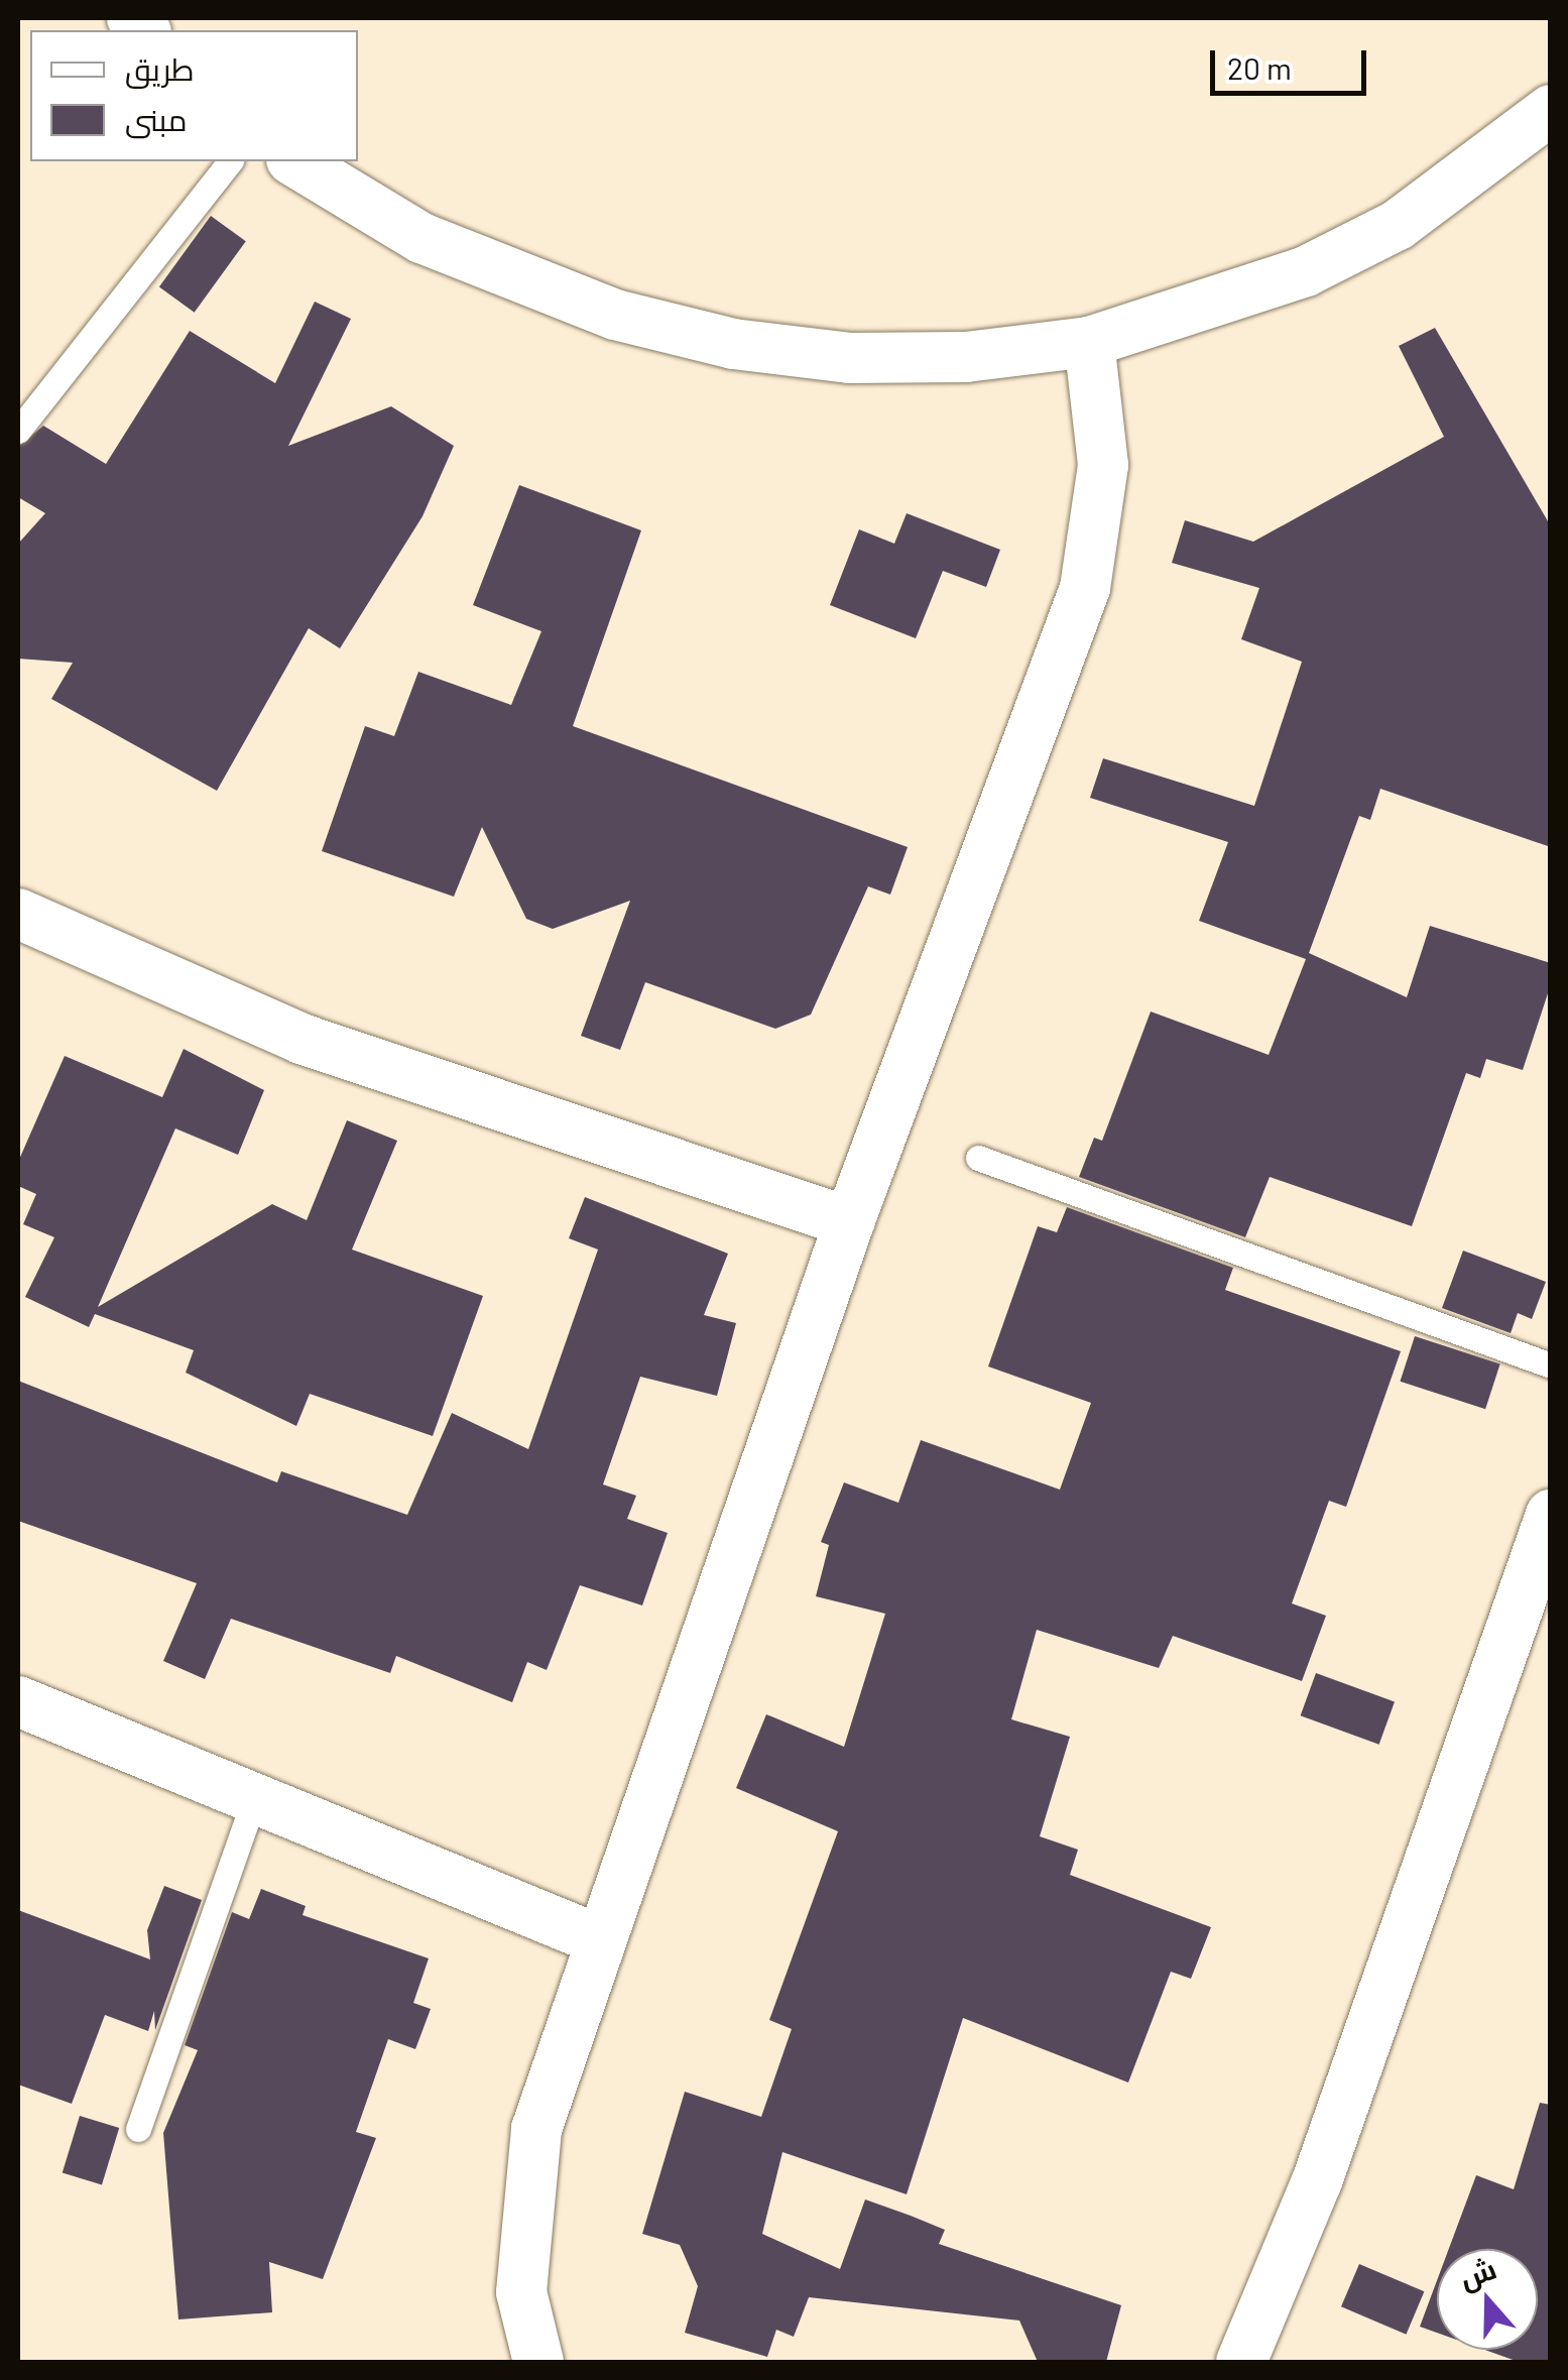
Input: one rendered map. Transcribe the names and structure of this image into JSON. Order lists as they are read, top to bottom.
{
  "legend": ["طريق", "مبنى"],
  "scale_bar": "20 m",
  "north": "top"
}
